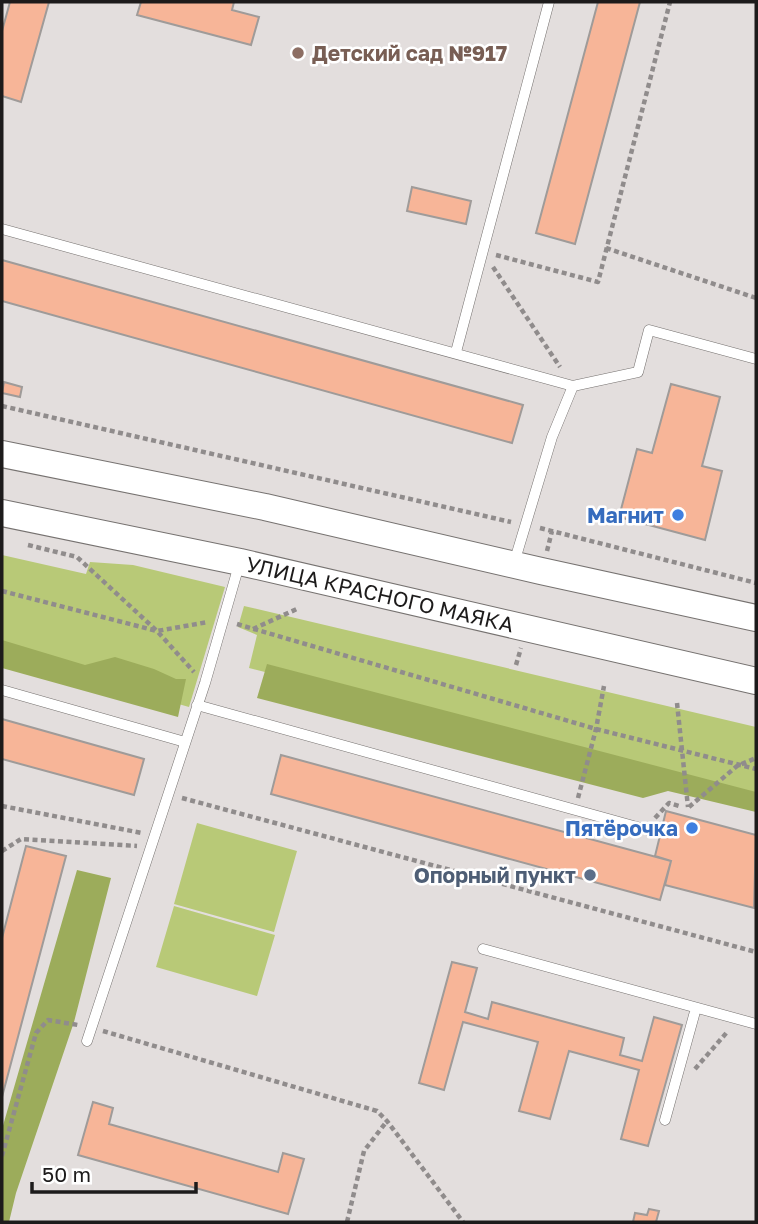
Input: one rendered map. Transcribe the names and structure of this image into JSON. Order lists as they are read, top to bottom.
{
  "streets": {
    "street": ["УЛИЦА КРАСНОГО МАЯКА"]
  },
  "places": [
    "Детский сад №917",
    "Магнит",
    "Пятёрочка",
    "Опорный пункт"
  ],
  "scale_bar": "50 m"
}
